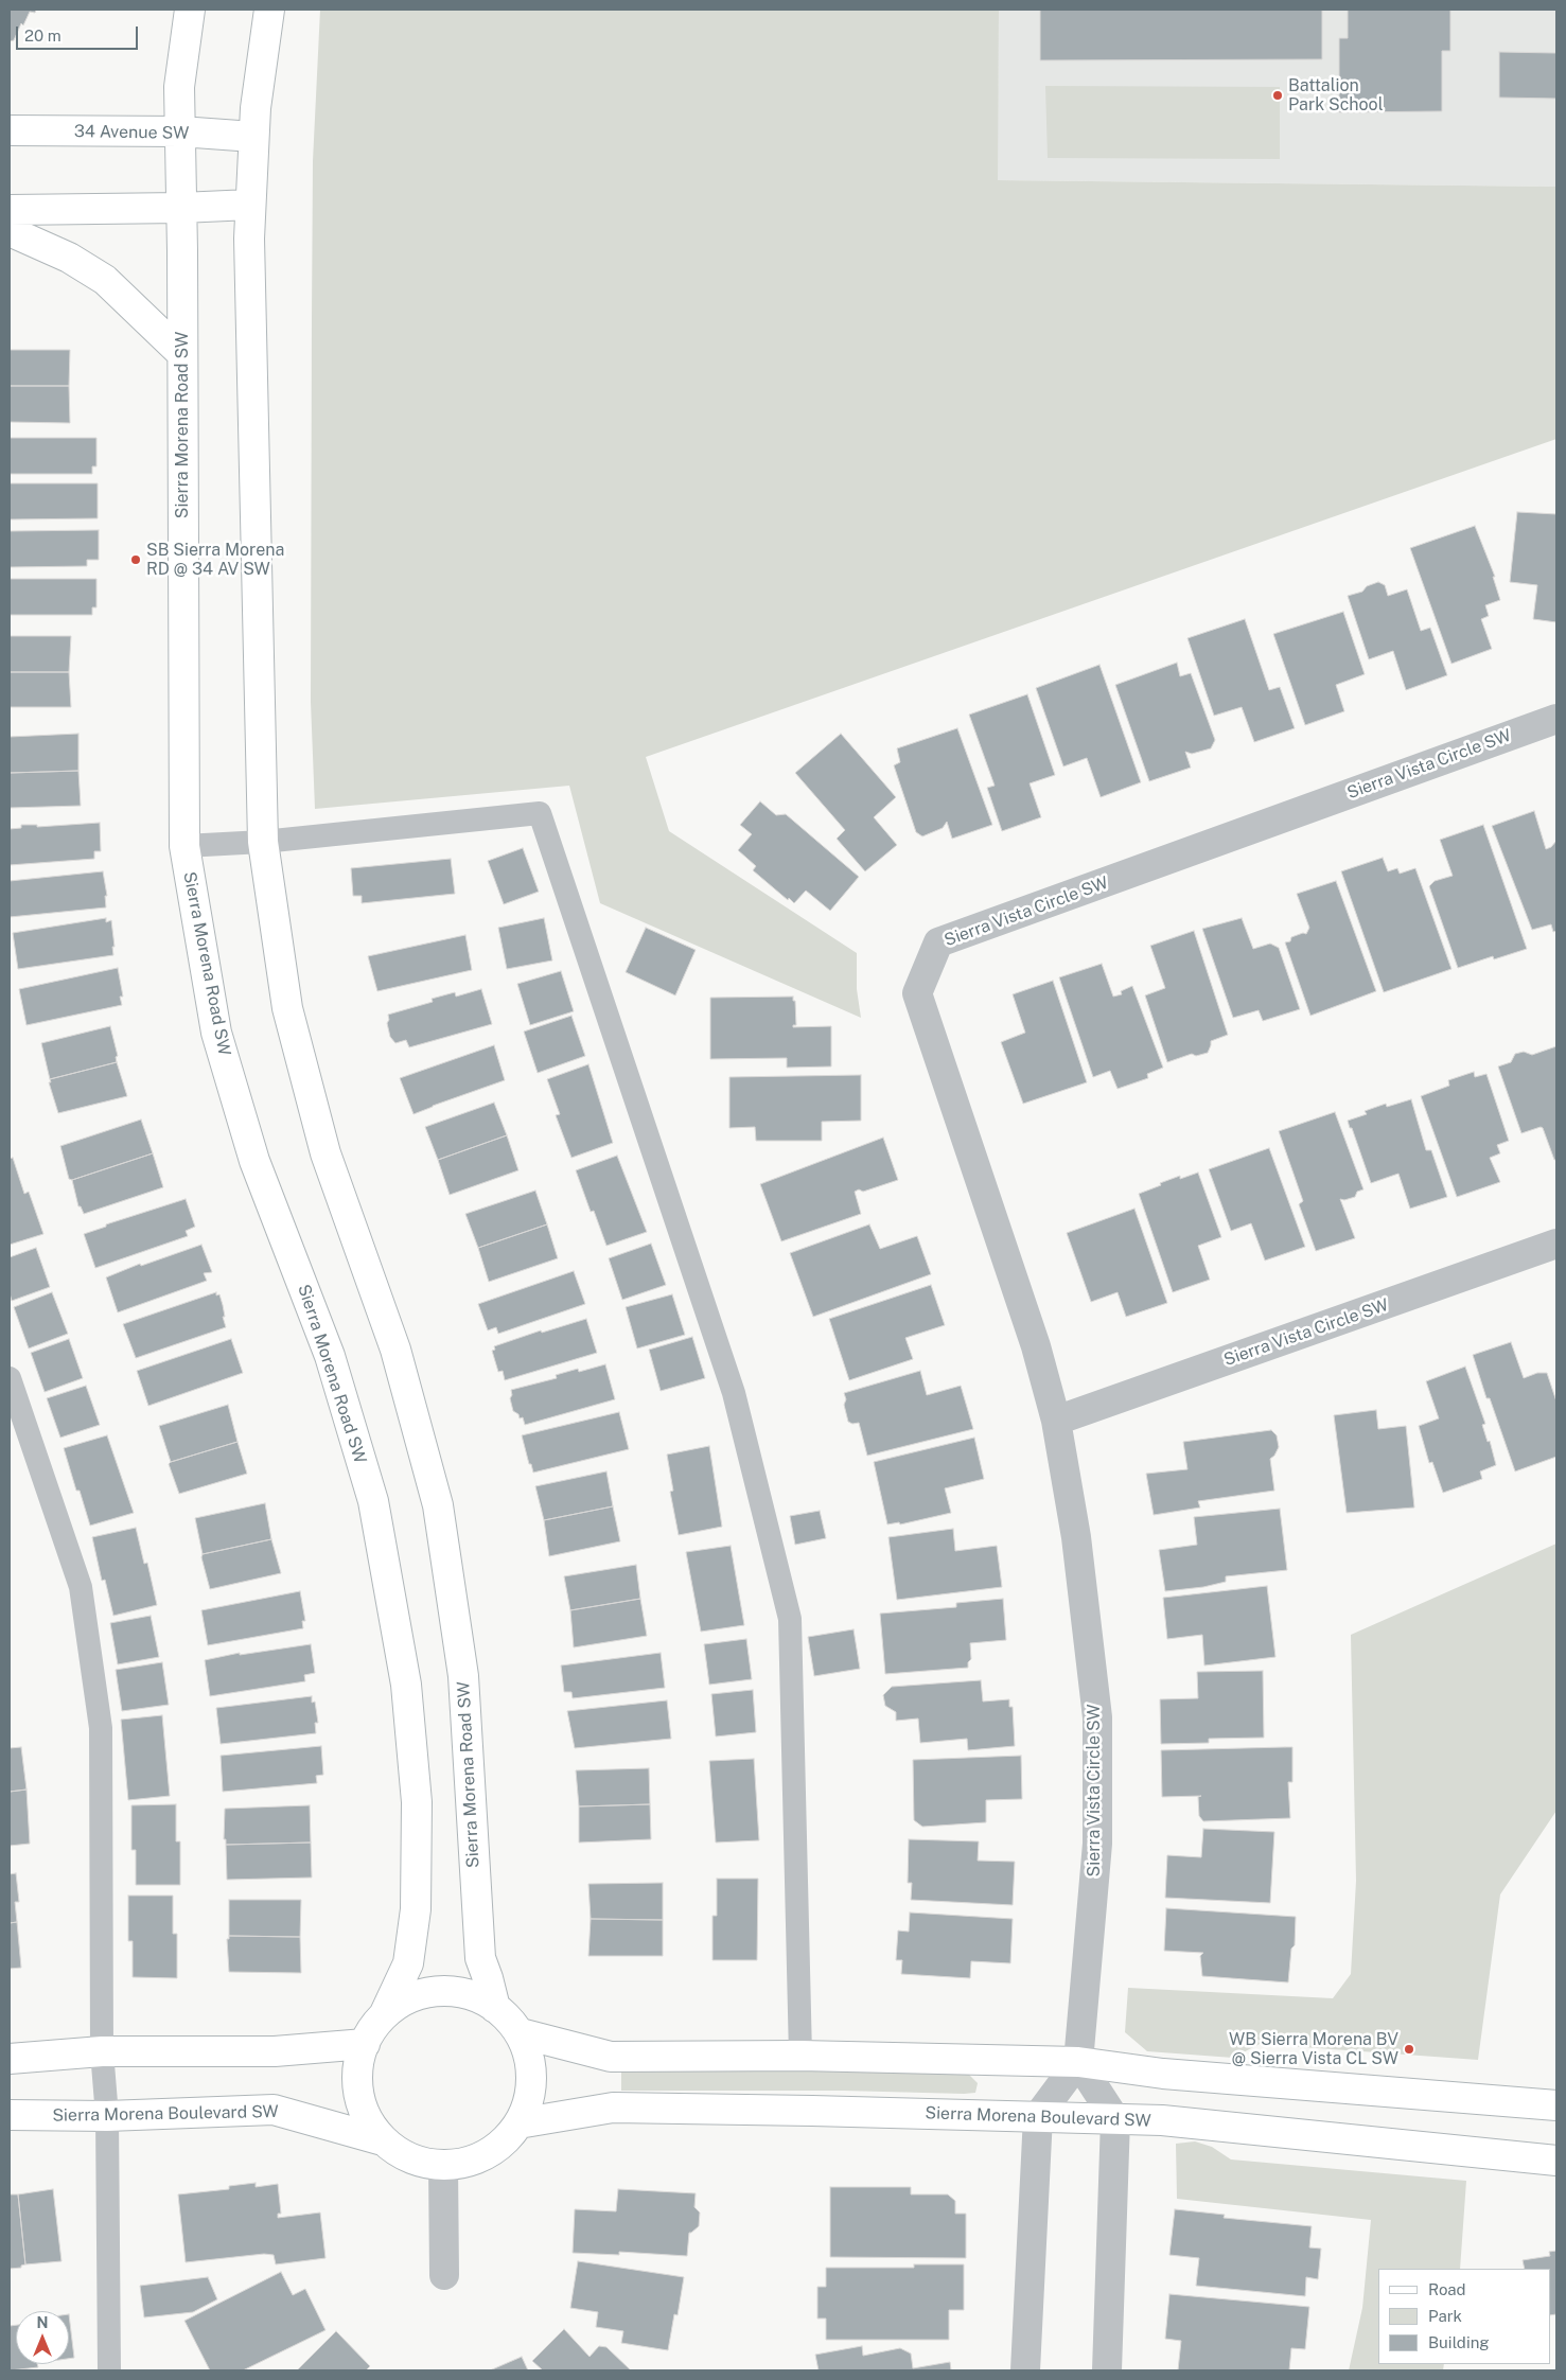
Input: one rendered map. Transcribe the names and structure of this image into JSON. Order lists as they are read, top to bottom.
{
  "streets": {
    "street": [
      "34 Avenue SW",
      "Sierra Morena Road SW",
      "Sierra Vista Circle SW",
      "Sierra Morena Boulevard SW"
    ]
  },
  "crossings": [
    ["34 Avenue SW", "Sierra Morena Road SW"],
    ["Sierra Morena Road SW", "Sierra Morena Boulevard SW"]
  ],
  "places": ["Battalion Park School", "SB Sierra Morena RD @ 34 AV SW", "WB Sierra Morena BV @ Sierra Vista CL SW"],
  "legend": ["Road", "Park", "Building"],
  "scale_bar": "20 m",
  "north": "top"
}
